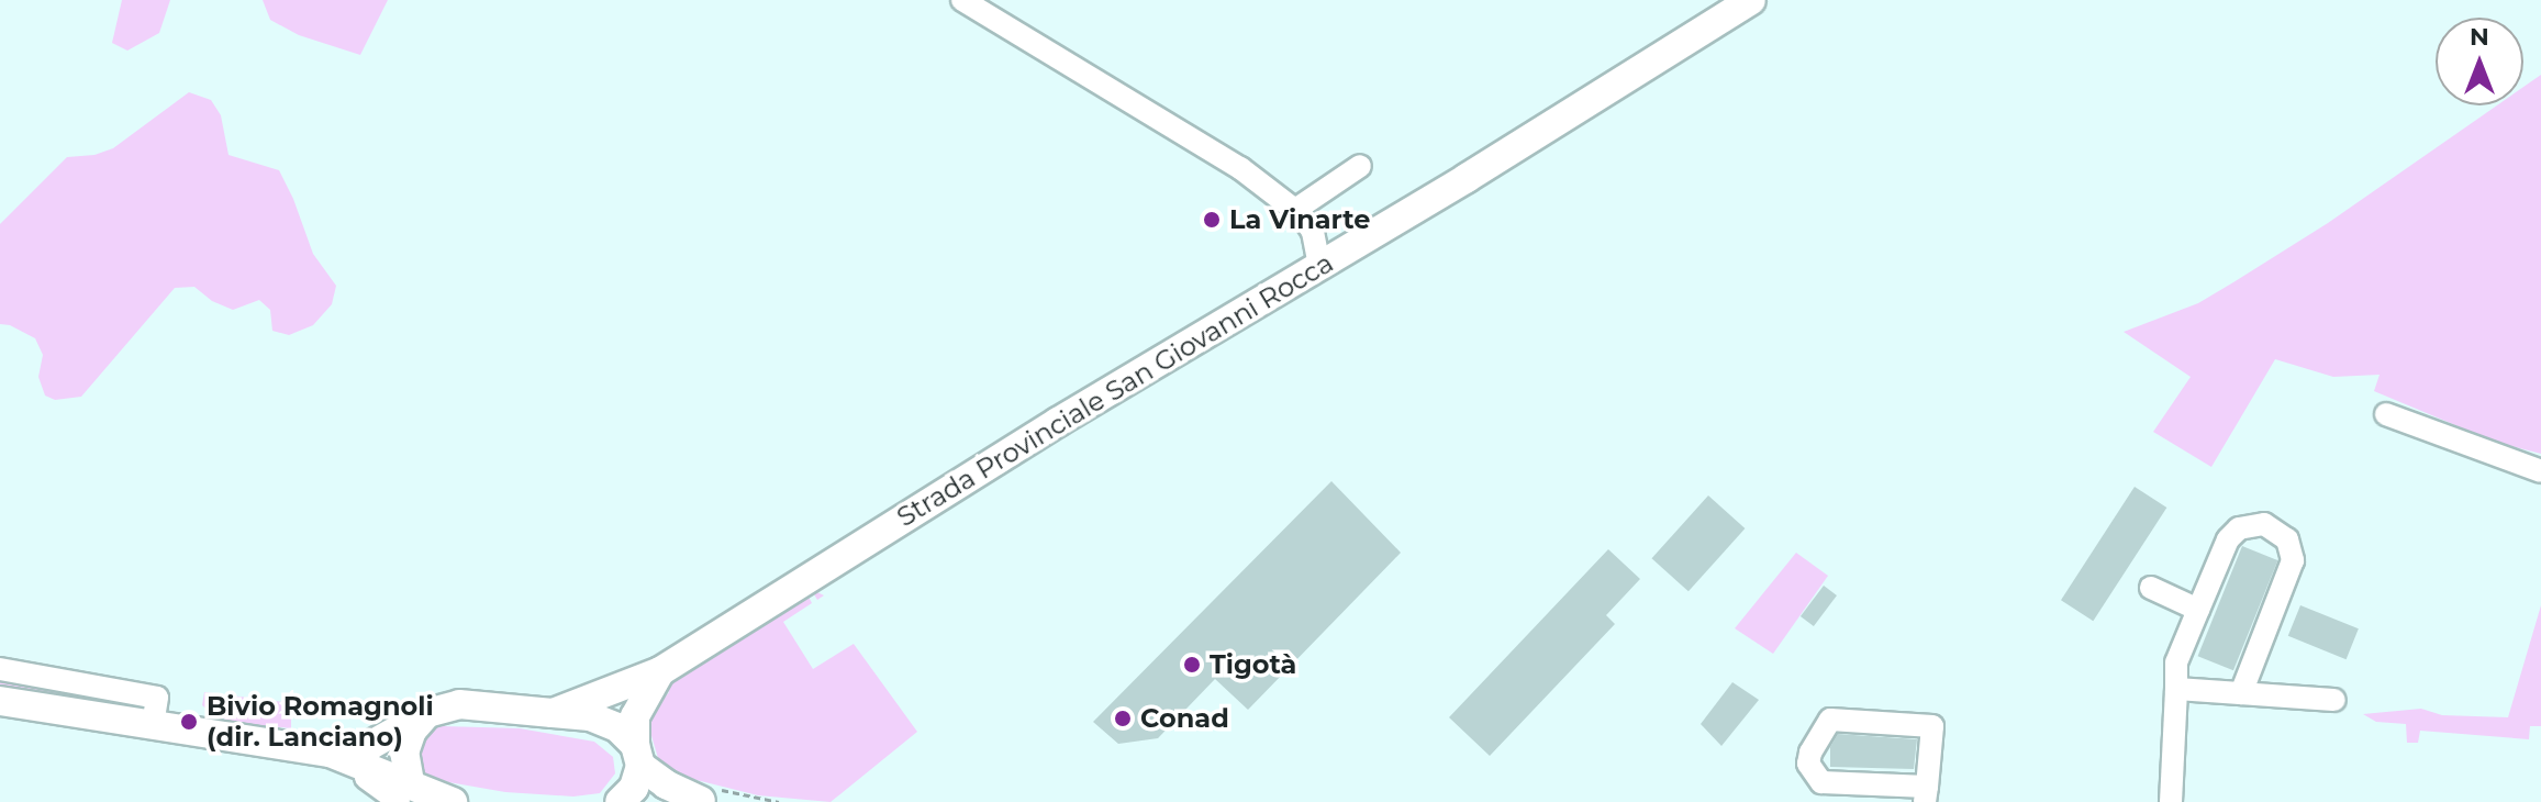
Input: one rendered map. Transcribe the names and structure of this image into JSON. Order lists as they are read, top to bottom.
{
  "streets": {
    "main road": ["Strada Provinciale San Giovanni Rocca"]
  },
  "places": [
    "La Vinarte",
    "Tigotà",
    "Conad",
    "Bivio Romagnoli (dir. Lanciano)"
  ],
  "north": "top"
}
